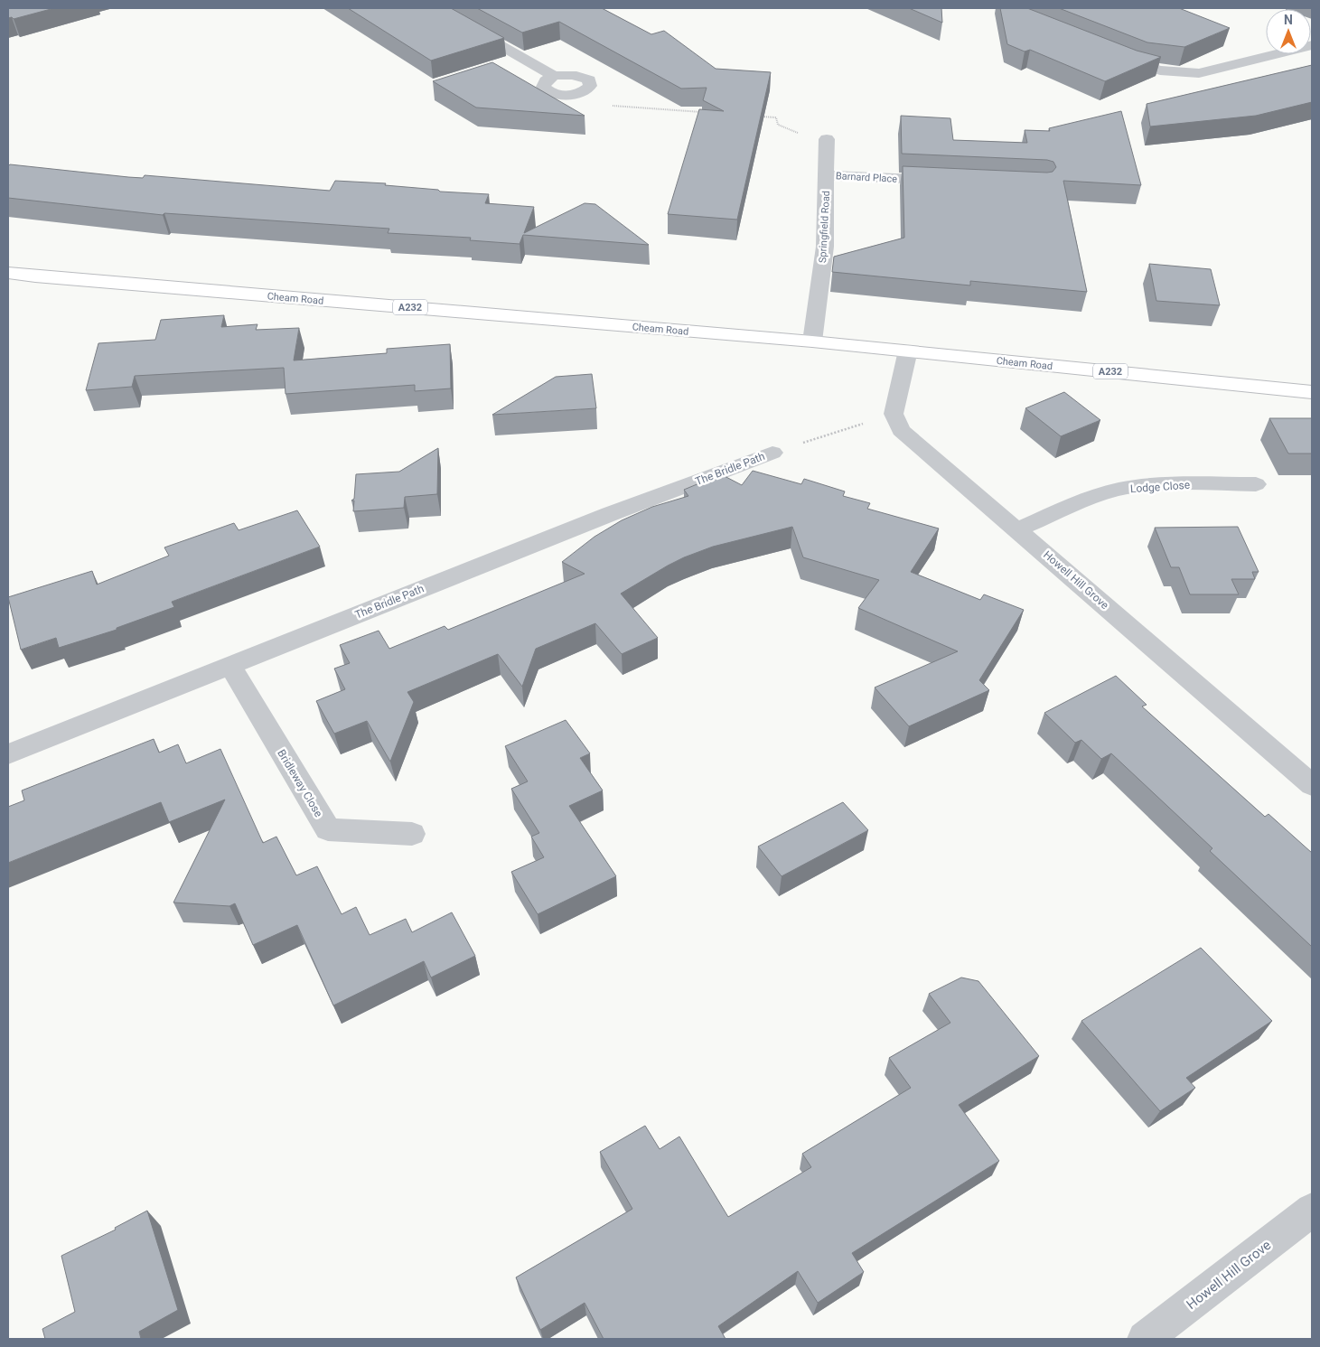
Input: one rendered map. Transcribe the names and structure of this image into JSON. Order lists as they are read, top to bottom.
{
  "streets": {
    "highway": ["Cheam Road", "A232"],
    "street": [
      "Barnard Place",
      "Springfield Road",
      "The Bridle Path",
      "Lodge Close",
      "Howell Hill Grove",
      "Bridleway Close"
    ]
  },
  "crossings": [
    ["Barnard Place", "Springfield Road"],
    ["Springfield Road", "Cheam Road"],
    ["The Bridle Path", "Bridleway Close"],
    ["Lodge Close", "Howell Hill Grove"]
  ],
  "north": "top"
}
